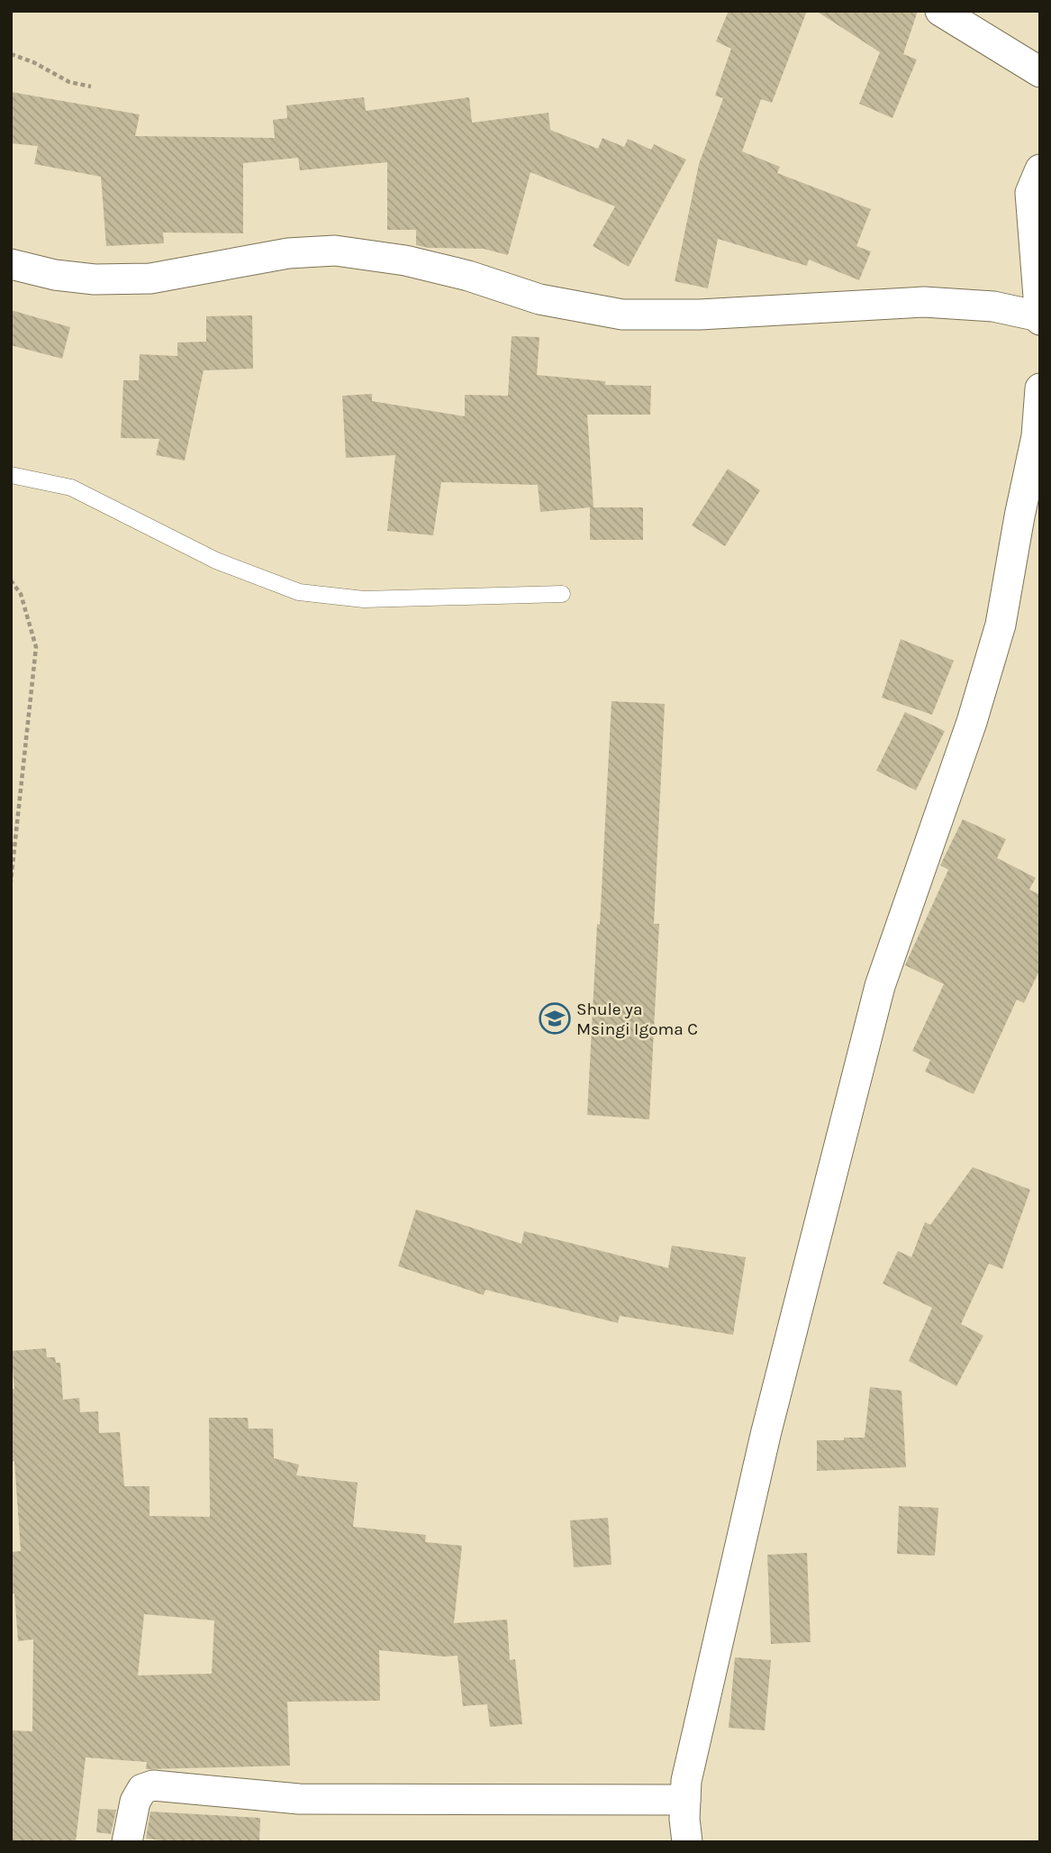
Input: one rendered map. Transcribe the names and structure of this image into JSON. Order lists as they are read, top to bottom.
{
  "places": {
    "school or university": ["Shule ya Msingi Igoma C"]
  }
}
